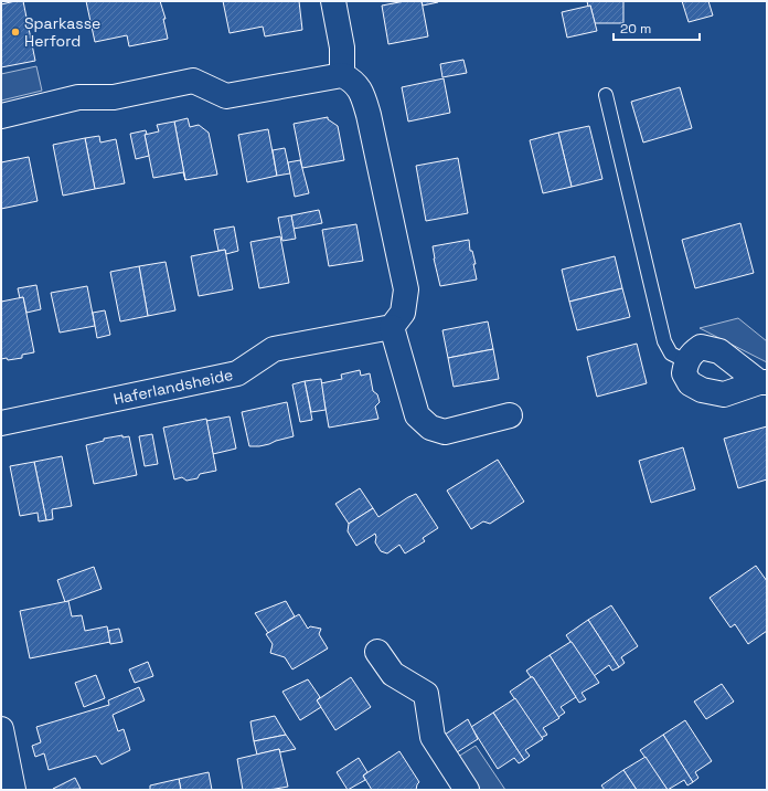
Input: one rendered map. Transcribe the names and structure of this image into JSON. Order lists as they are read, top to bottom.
{
  "streets": {
    "street": ["Haferlandsheide"]
  },
  "places": ["Sparkasse Herford"],
  "scale_bar": "20 m"
}
